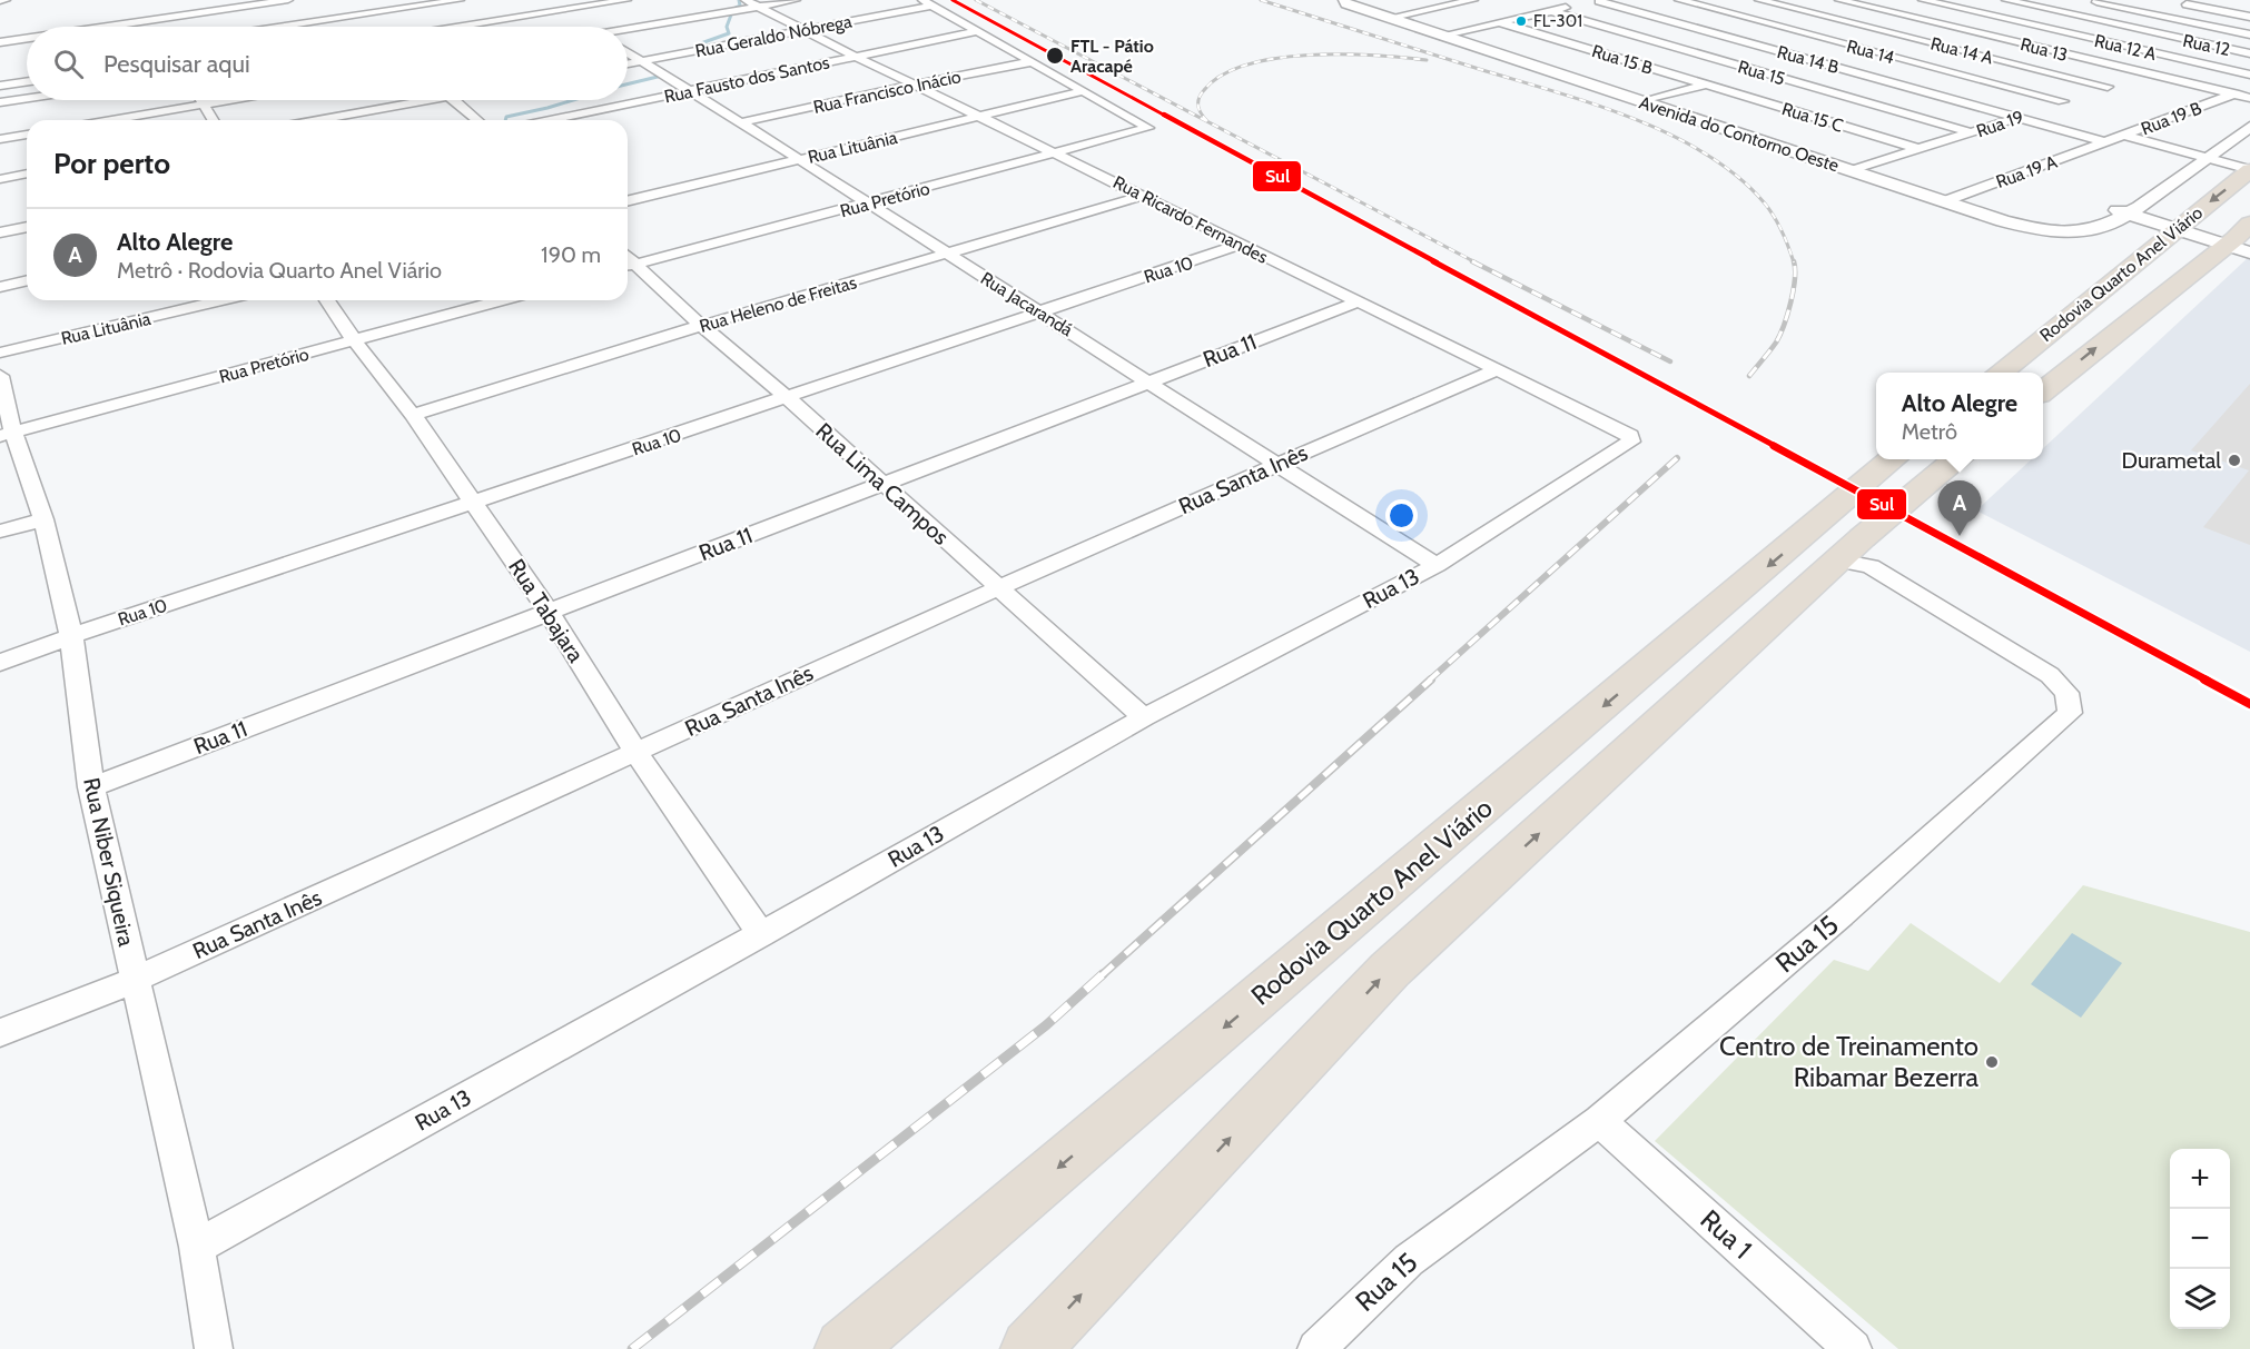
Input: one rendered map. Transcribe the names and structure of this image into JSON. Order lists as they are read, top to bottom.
{
  "streets": {
    "highway": ["Rodovia Quarto Anel Viário"],
    "street": [
      "Rua Geraldo Nóbrega",
      "Rua 12",
      "Rua 12 A",
      "Rua 13",
      "Rua 14 A",
      "Rua 14",
      "Rua 15 B",
      "Rua 14 B",
      "Rua 15",
      "Rua Fausto dos Santos",
      "Rua Francisco Inácio",
      "Rua 15 C",
      "Rua 19 B",
      "Rua 19",
      "Avenida do Contorno Oeste",
      "Rua Lituânia",
      "Rua 19 A",
      "Rua Pretório",
      "Rua Ricardo Fernandes",
      "Rua 10",
      "Rua Heleno de Freitas",
      "Rua Jacarandá",
      "Rua 11",
      "Rua Santa Inês",
      "Rua Lima Campos",
      "Rua Tabajara",
      "Rua Niber Siqueira",
      "Rua 1"
    ]
  },
  "crossings": [
    ["Rua Geraldo Nóbrega", "Rua Ricardo Fernandes"],
    ["Rua Geraldo Nóbrega", "Rua Jacarandá"],
    ["Rua 13", "Rua 19 B"],
    ["Rua 13", "Rua 19"],
    ["Rua 13", "Rua Ricardo Fernandes"],
    ["Rua 13", "Rua Jacarandá"],
    ["Rua 13", "Rua Lima Campos"],
    ["Rua 13", "Rua Tabajara"],
    ["Rua 13", "Rua Niber Siqueira"],
    ["Rua 14 A", "Rua 19"],
    ["Rua 14", "Rua 19"],
    ["Rua 15 B", "Rua 15 C"],
    ["Rua 14 B", "Rua 19 B"],
    ["Rua 14 B", "Rua 19"],
    ["Rua 14 B", "Rua 19 A"],
    ["Rua 15", "Rua 19"],
    ["Rua 15", "Rodovia Quarto Anel Viário"],
    ["Rua 15", "Rua 1"],
    ["Rua Fausto dos Santos", "Rua Ricardo Fernandes"],
    ["Rua Fausto dos Santos", "Rua Jacarandá"],
    ["Rua Francisco Inácio", "Rua Ricardo Fernandes"],
    ["Rua Francisco Inácio", "Rua Jacarandá"],
    ["Rua 15 C", "Rua 19"],
    ["Rua 19 B", "Rua 19 A"],
    ["Rua 19", "Avenida do Contorno Oeste"],
    ["Avenida do Contorno Oeste", "Rua 19 A"],
    ["Rua Lituânia", "Rua Pretório"],
    ["Rua Lituânia", "Rua Ricardo Fernandes"],
    ["Rua Lituânia", "Rua Jacarandá"],
    ["Rua Pretório", "Rua Ricardo Fernandes"],
    ["Rua Pretório", "Rua Jacarandá"],
    ["Rua Pretório", "Rua Lima Campos"],
    ["Rua Pretório", "Rua Tabajara"],
    ["Rua Pretório", "Rua Niber Siqueira"],
    ["Rua Ricardo Fernandes", "Rua 10"],
    ["Rua Ricardo Fernandes", "Rua Heleno de Freitas"],
    ["Rua Ricardo Fernandes", "Rua 11"],
    ["Rua Ricardo Fernandes", "Rua Santa Inês"],
    ["Rua 10", "Rua Jacarandá"],
    ["Rua 10", "Rua Lima Campos"],
    ["Rua 10", "Rua Tabajara"],
    ["Rua 10", "Rua Niber Siqueira"],
    ["Rua Heleno de Freitas", "Rua Jacarandá"],
    ["Rua Heleno de Freitas", "Rua Lima Campos"],
    ["Rua Heleno de Freitas", "Rua Tabajara"],
    ["Rua Jacarandá", "Rua 11"],
    ["Rua Jacarandá", "Rua Santa Inês"],
    ["Rua 11", "Rua Lima Campos"],
    ["Rua 11", "Rua Tabajara"],
    ["Rua 11", "Rua Niber Siqueira"],
    ["Rua Santa Inês", "Rua Lima Campos"],
    ["Rua Santa Inês", "Rua Tabajara"],
    ["Rua Santa Inês", "Rua Niber Siqueira"]
  ],
  "places": [
    "FL-301",
    "FTL - Pátio Aracapé",
    "Durametal",
    "Centro de Treinamento Ribamar Bezerra"
  ],
  "lines": ["transit line Sul"],
  "page": {
    "search": "Pesquisar aqui",
    "heading": "Por perto",
    "list": [
      {
        "mark": "A",
        "name": "Alto Alegre",
        "note": "Metrô · Rodovia Quarto Anel Viário",
        "value": "190 m"
      }
    ],
    "popup": ["Alto Alegre", "Metrô"],
    "pins": "A",
    "map_buttons": ["+", "−"]
  }
}
